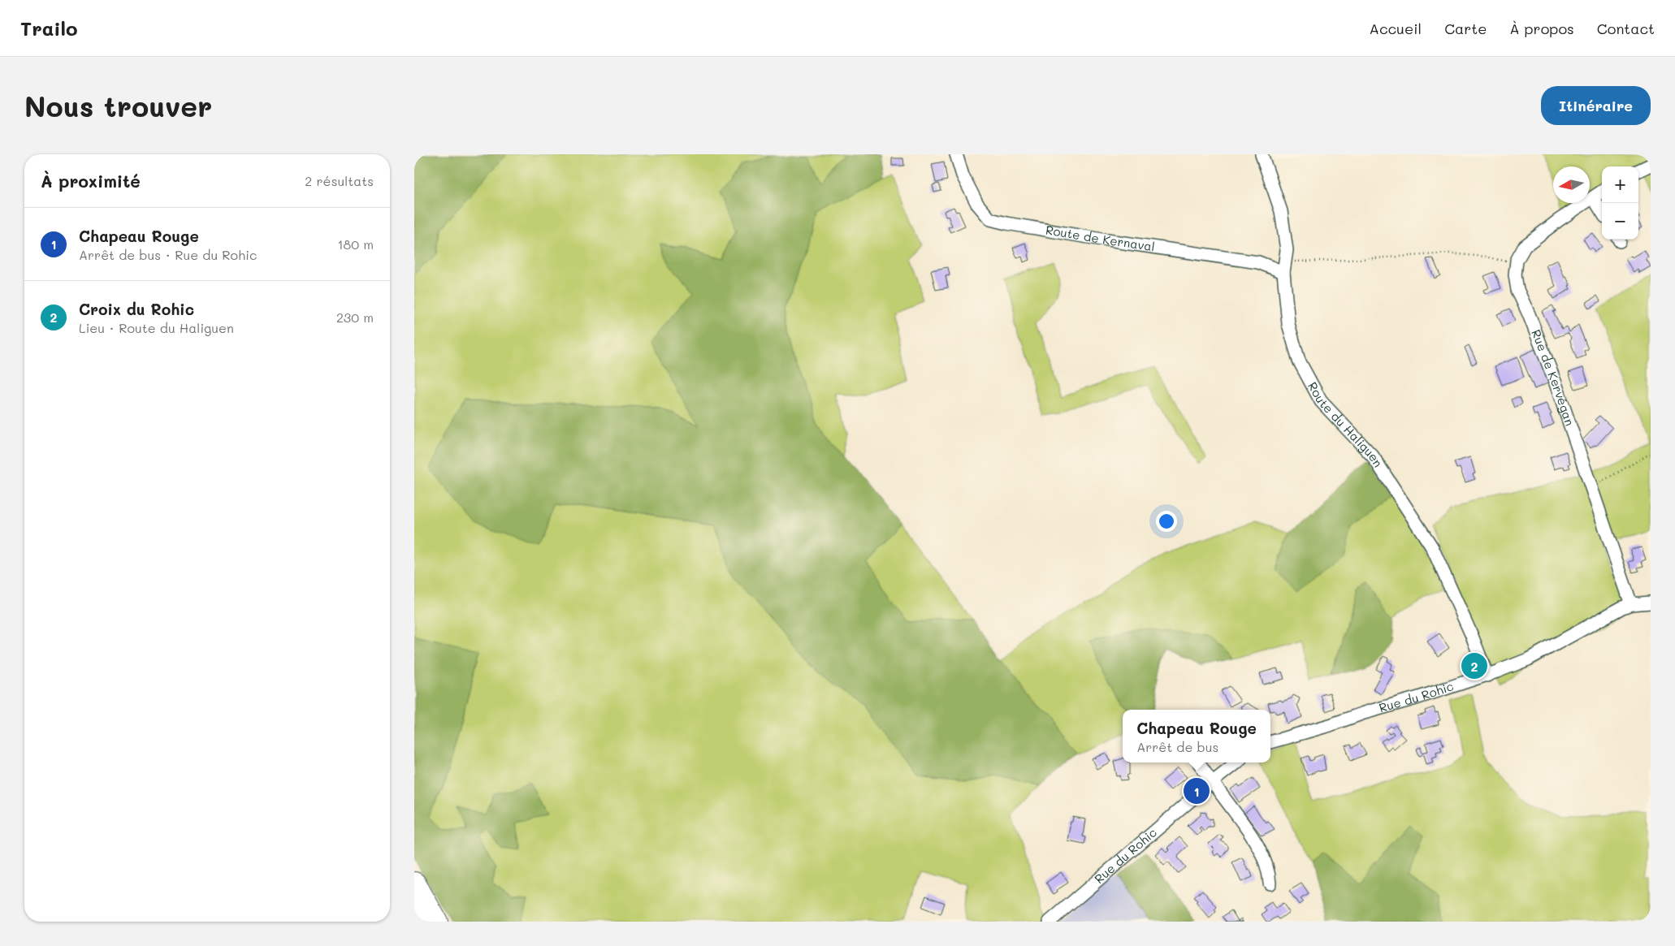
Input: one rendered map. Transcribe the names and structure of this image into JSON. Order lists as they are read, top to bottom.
{
  "streets": {
    "street": [
      "Route de Kernaval",
      "Rue de Kervégan",
      "Route du Haliguen",
      "Rue du Rohic"
    ]
  },
  "crossings": [
    ["Route de Kernaval", "Route du Haliguen"],
    ["Rue de Kervégan", "Rue du Rohic"],
    ["Route du Haliguen", "Rue du Rohic"]
  ],
  "north": "left",
  "page": {
    "header": "Trailo",
    "nav": [
      "Accueil",
      "Carte",
      "À propos",
      "Contact"
    ],
    "buttons": "Itinéraire",
    "title": "Nous trouver",
    "heading": ["À proximité", "2 résultats"],
    "map_buttons": ["+", "−"],
    "list": [
      {
        "mark": "1",
        "name": "Chapeau Rouge",
        "note": "Arrêt de bus · Rue du Rohic",
        "value": "180 m"
      },
      {
        "mark": "2",
        "name": "Croix du Rohic",
        "note": "Lieu · Route du Haliguen",
        "value": "230 m"
      }
    ],
    "pins": ["2", "1"],
    "popup": ["Chapeau Rouge", "Arrêt de bus"]
  }
}
